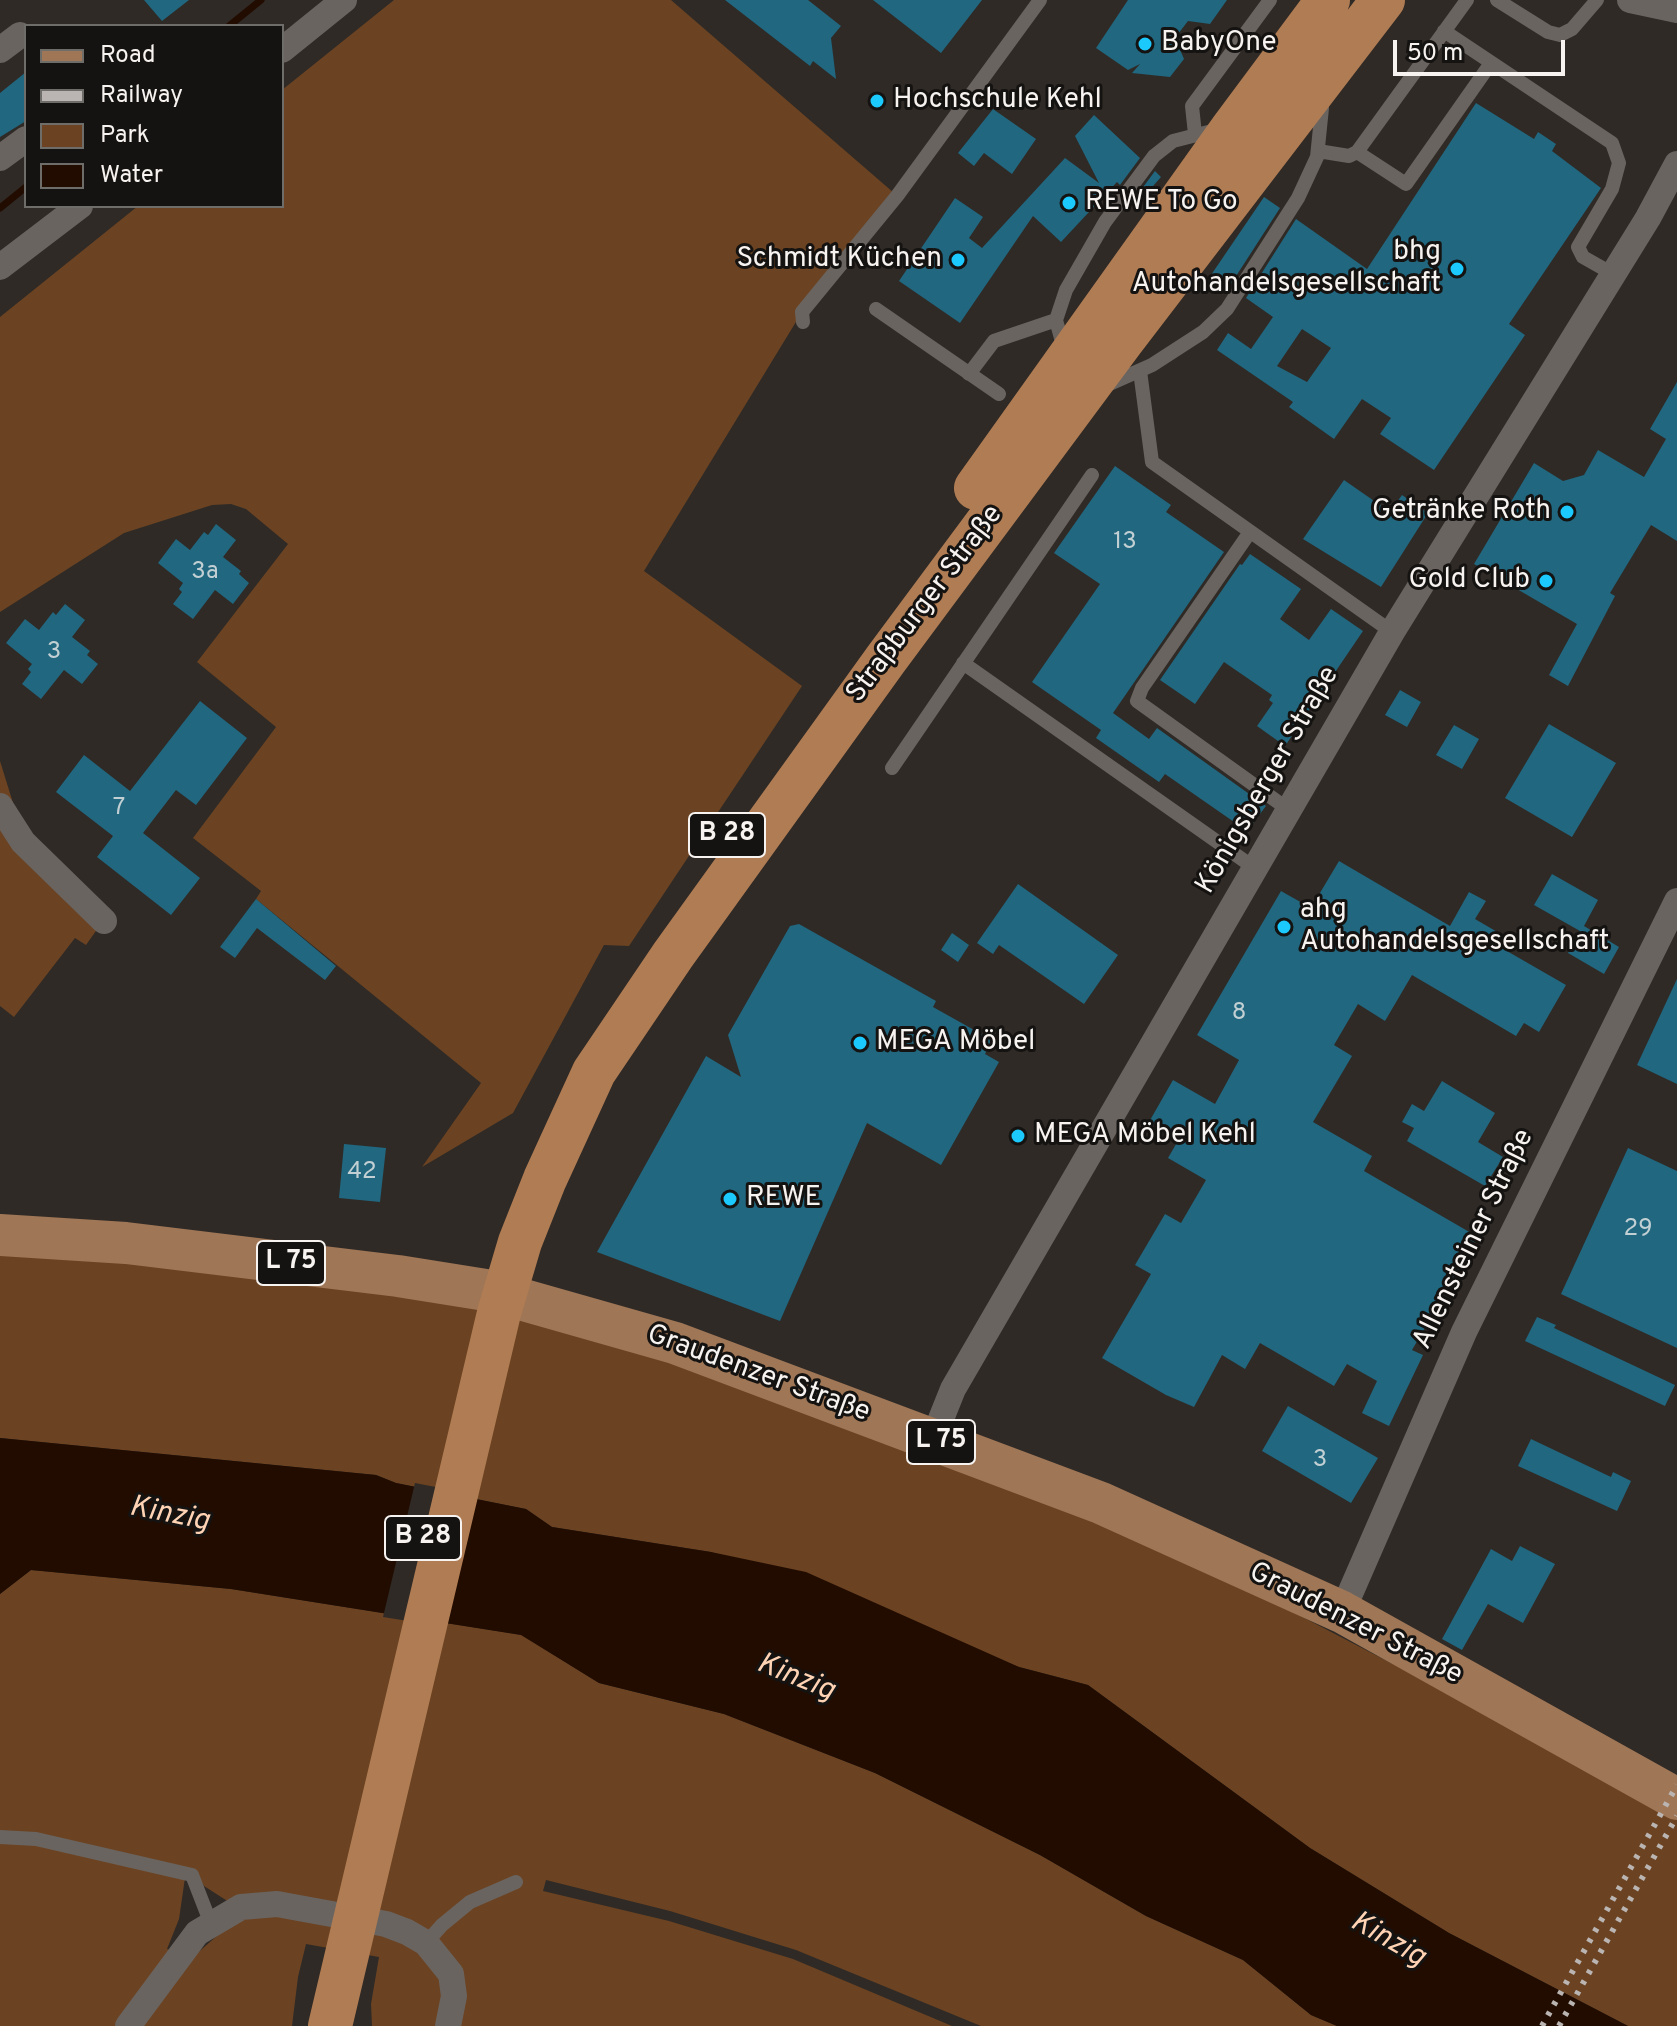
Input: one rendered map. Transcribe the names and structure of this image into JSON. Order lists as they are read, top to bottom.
{
  "streets": {
    "highway": ["Straßburger Straße", "B 28"],
    "main road": ["L 75", "Graudenzer Straße"],
    "street": ["Königsberger Straße", "Allensteiner Straße"]
  },
  "crossings": [
    ["Straßburger Straße", "B 28"],
    ["Königsberger Straße", "Graudenzer Straße"],
    ["Allensteiner Straße", "Graudenzer Straße"]
  ],
  "water": ["Kinzig"],
  "places": [
    "BabyOne",
    "Hochschule Kehl",
    "REWE To Go",
    "Schmidt Küchen",
    "bhg Autohandelsgesellschaft",
    "Getränke Roth",
    "Gold Club",
    "ahg Autohandelsgesellschaft",
    "MEGA Möbel",
    "MEGA Möbel Kehl",
    "REWE"
  ],
  "house_numbers": [
    "13",
    "3a",
    "3",
    "7",
    "8",
    "42",
    "29",
    "3"
  ],
  "legend": [
    "Road",
    "Railway",
    "Park",
    "Water"
  ],
  "scale_bar": "50 m"
}
